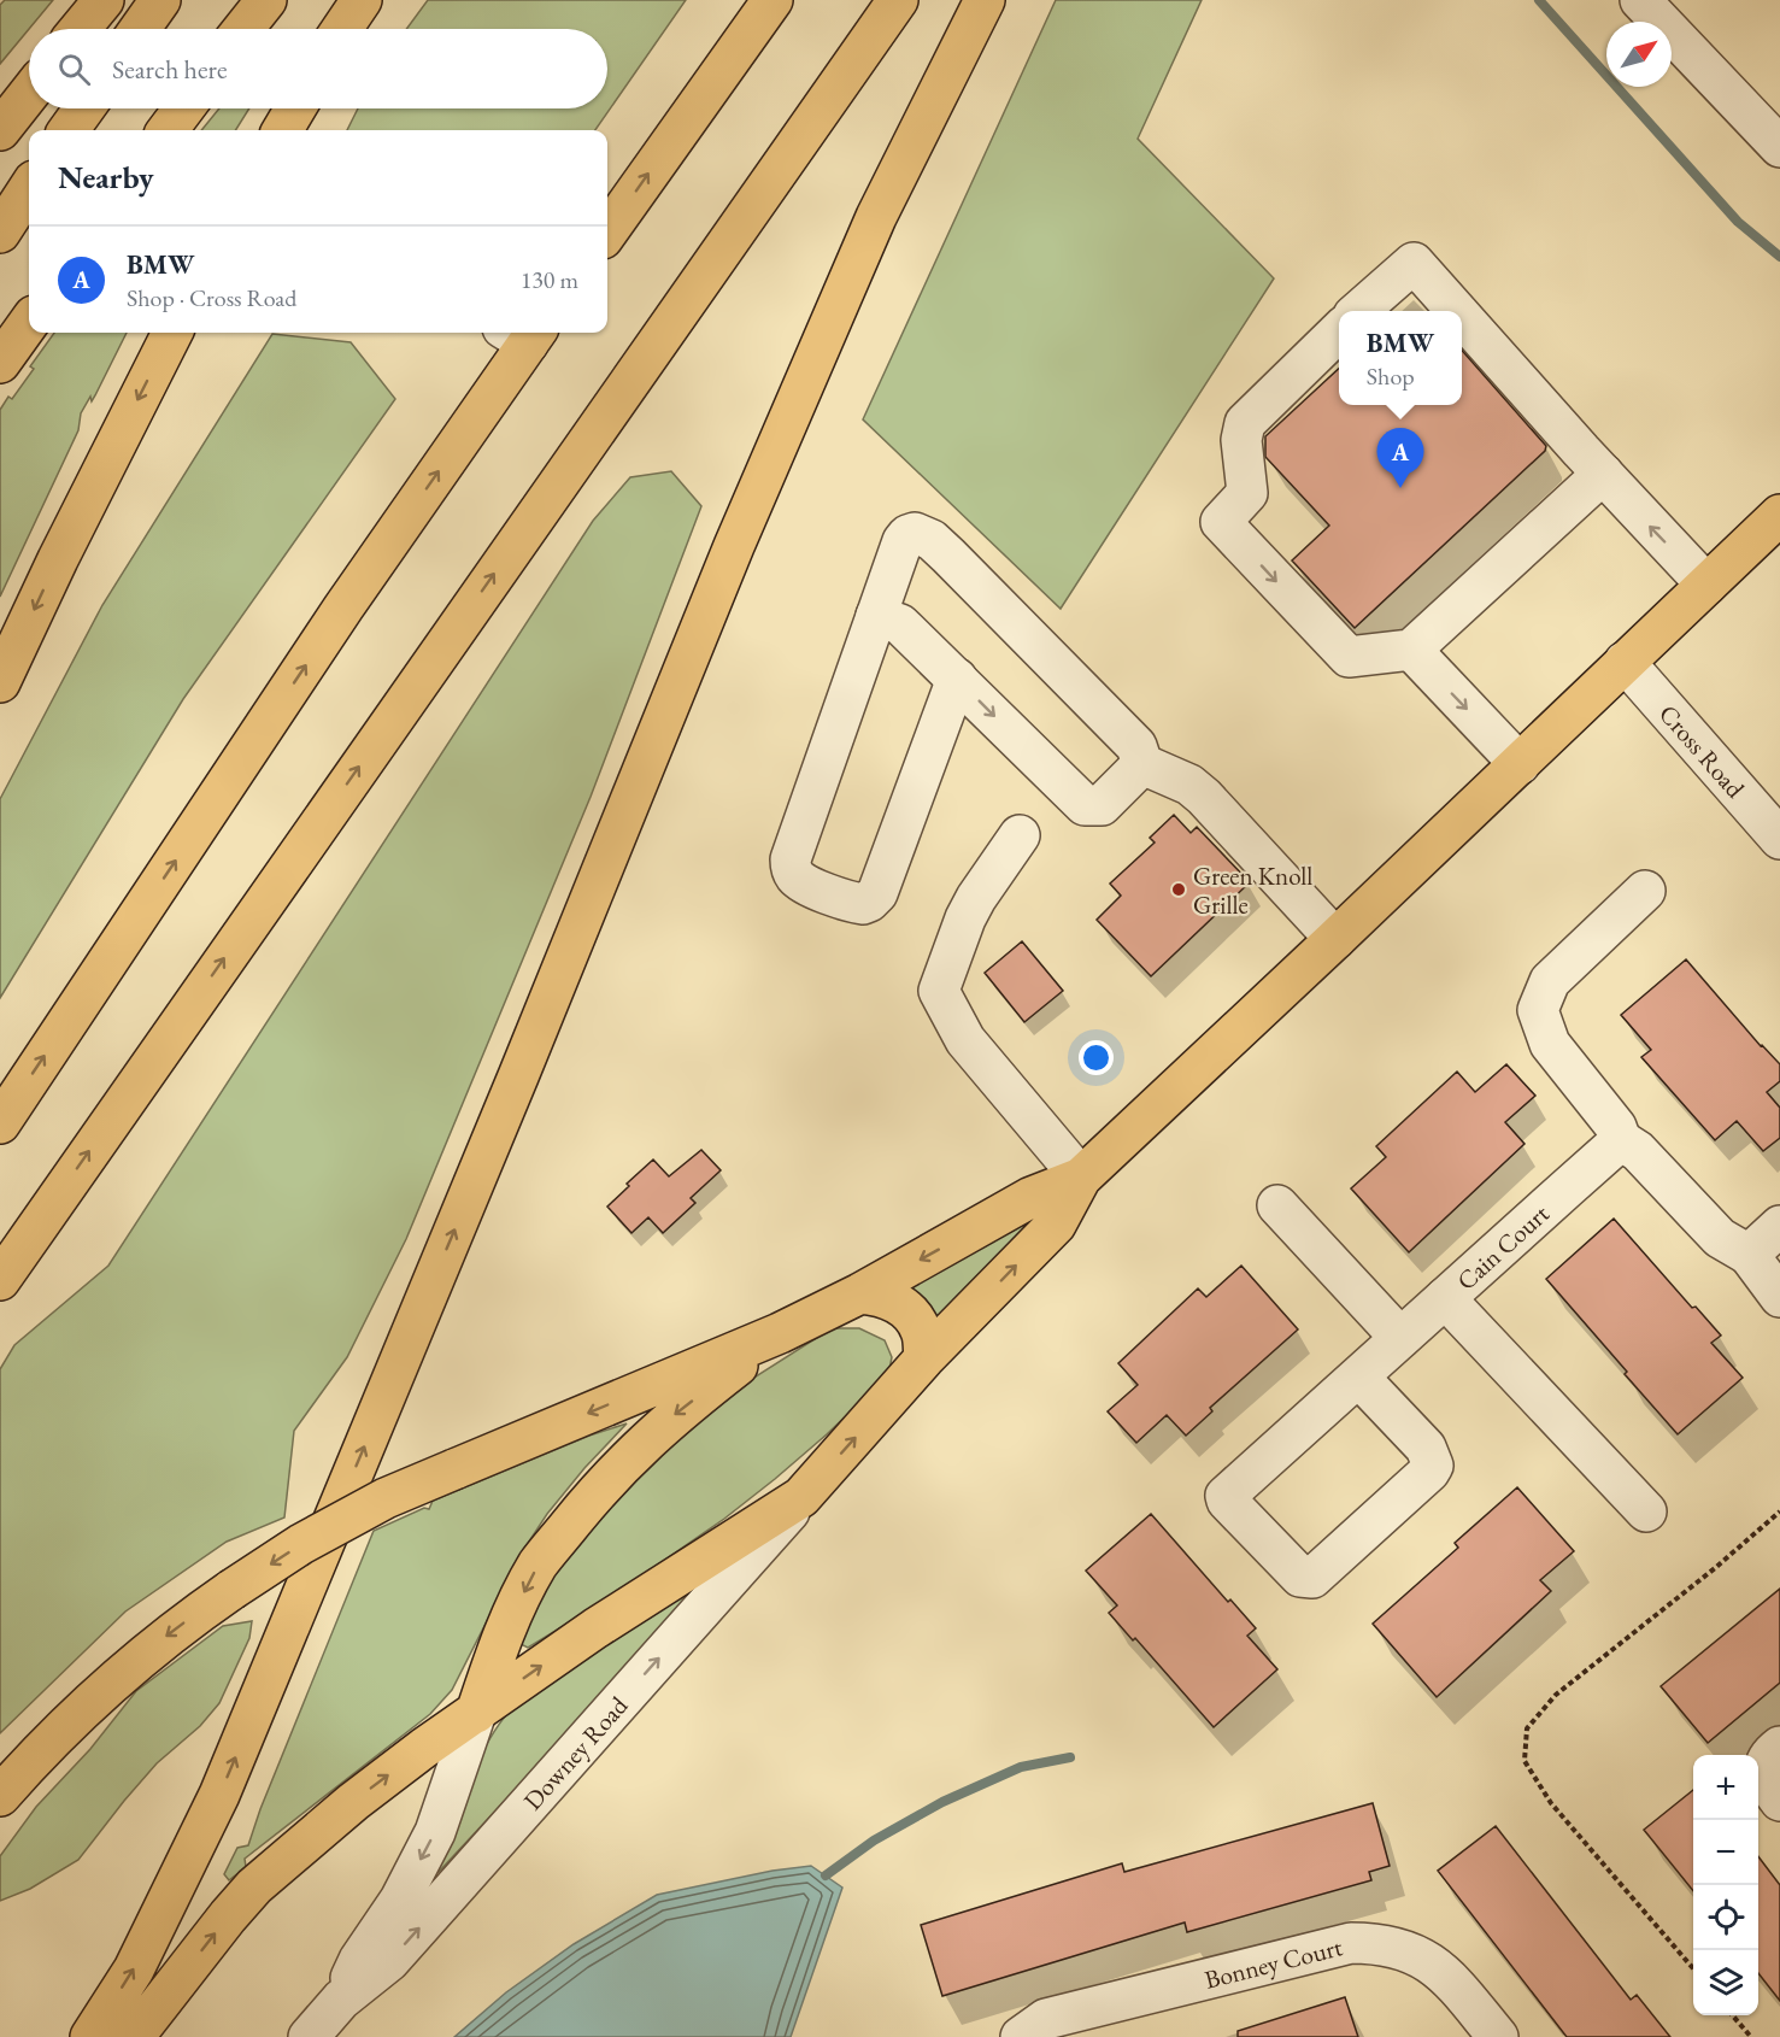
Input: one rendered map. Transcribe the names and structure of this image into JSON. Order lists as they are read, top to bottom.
{
  "streets": {
    "street": [
      "Cross Road",
      "Cain Court",
      "Downey Road",
      "Bonney Court"
    ]
  },
  "places": ["Green Knoll Grille"],
  "north": "top right",
  "page": {
    "search": "Search here",
    "heading": "Nearby",
    "list": [
      {
        "mark": "A",
        "name": "BMW",
        "note": "Shop · Cross Road",
        "value": "130 m"
      }
    ],
    "popup": ["BMW", "Shop"],
    "pins": "A",
    "map_buttons": ["+", "−"]
  }
}
